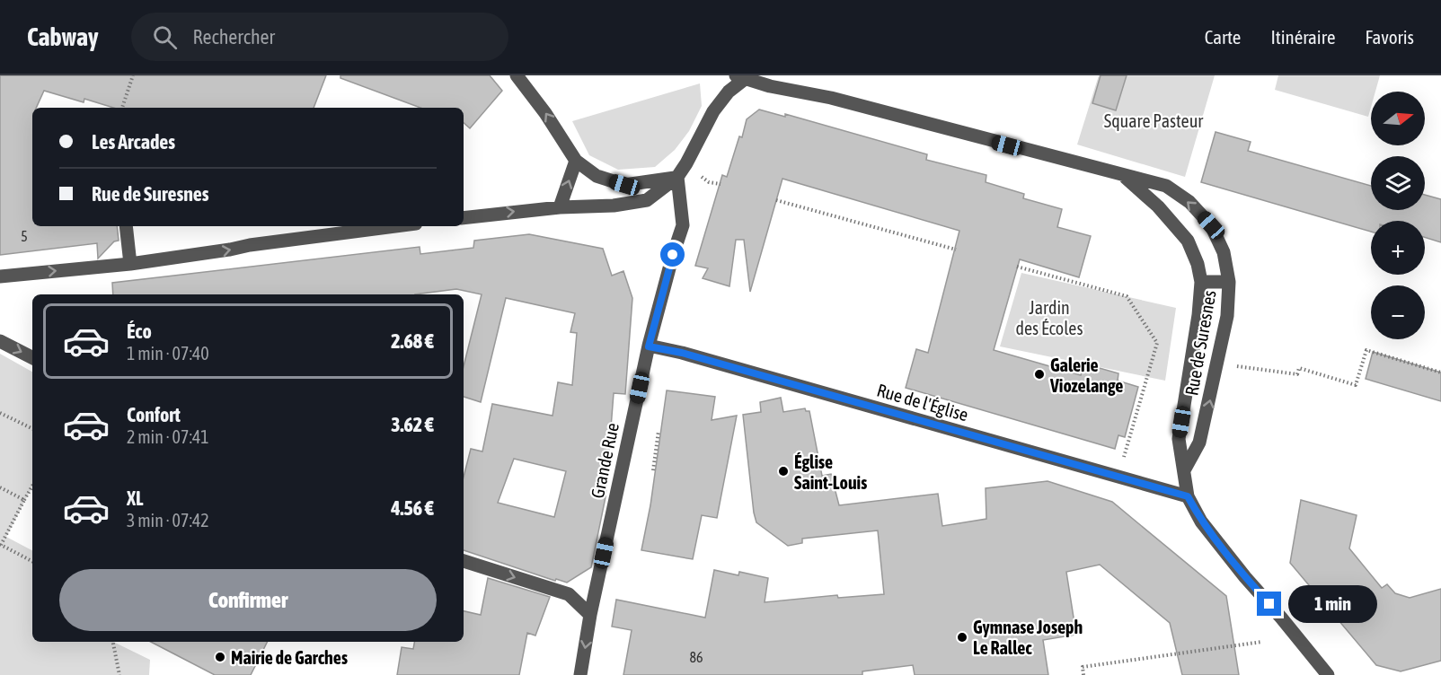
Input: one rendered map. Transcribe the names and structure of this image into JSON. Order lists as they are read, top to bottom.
{
  "streets": {
    "street": ["Rue de Suresnes", "Rue de l'Église", "Grande Rue"]
  },
  "crossings": [
    ["Rue de Suresnes", "Rue de l'Église"],
    ["Rue de l'Église", "Grande Rue"]
  ],
  "parks": ["Square Pasteur", "Jardin des Écoles"],
  "places": [
    "Galerie Viozelange",
    "Église Saint-Louis",
    "Gymnase Joseph Le Rallec",
    "Mairie de Garches"
  ],
  "house_numbers": ["5", "86"],
  "north": "right",
  "page": {
    "header": "Cabway",
    "search": "Rechercher",
    "nav": ["Carte", "Itinéraire", "Favoris"],
    "map_buttons": ["+", "−"],
    "banner": ["Les Arcades", "Rue de Suresnes"],
    "list": [
      {
        "name": "Éco",
        "note": "1 min · 07:40",
        "value": "2.68 €"
      },
      {
        "name": "Confort",
        "note": "2 min · 07:41",
        "value": "3.62 €"
      },
      {
        "name": "XL",
        "note": "3 min · 07:42",
        "value": "4.56 €"
      }
    ],
    "buttons": "Confirmer",
    "bubble": "1 min"
  }
}
